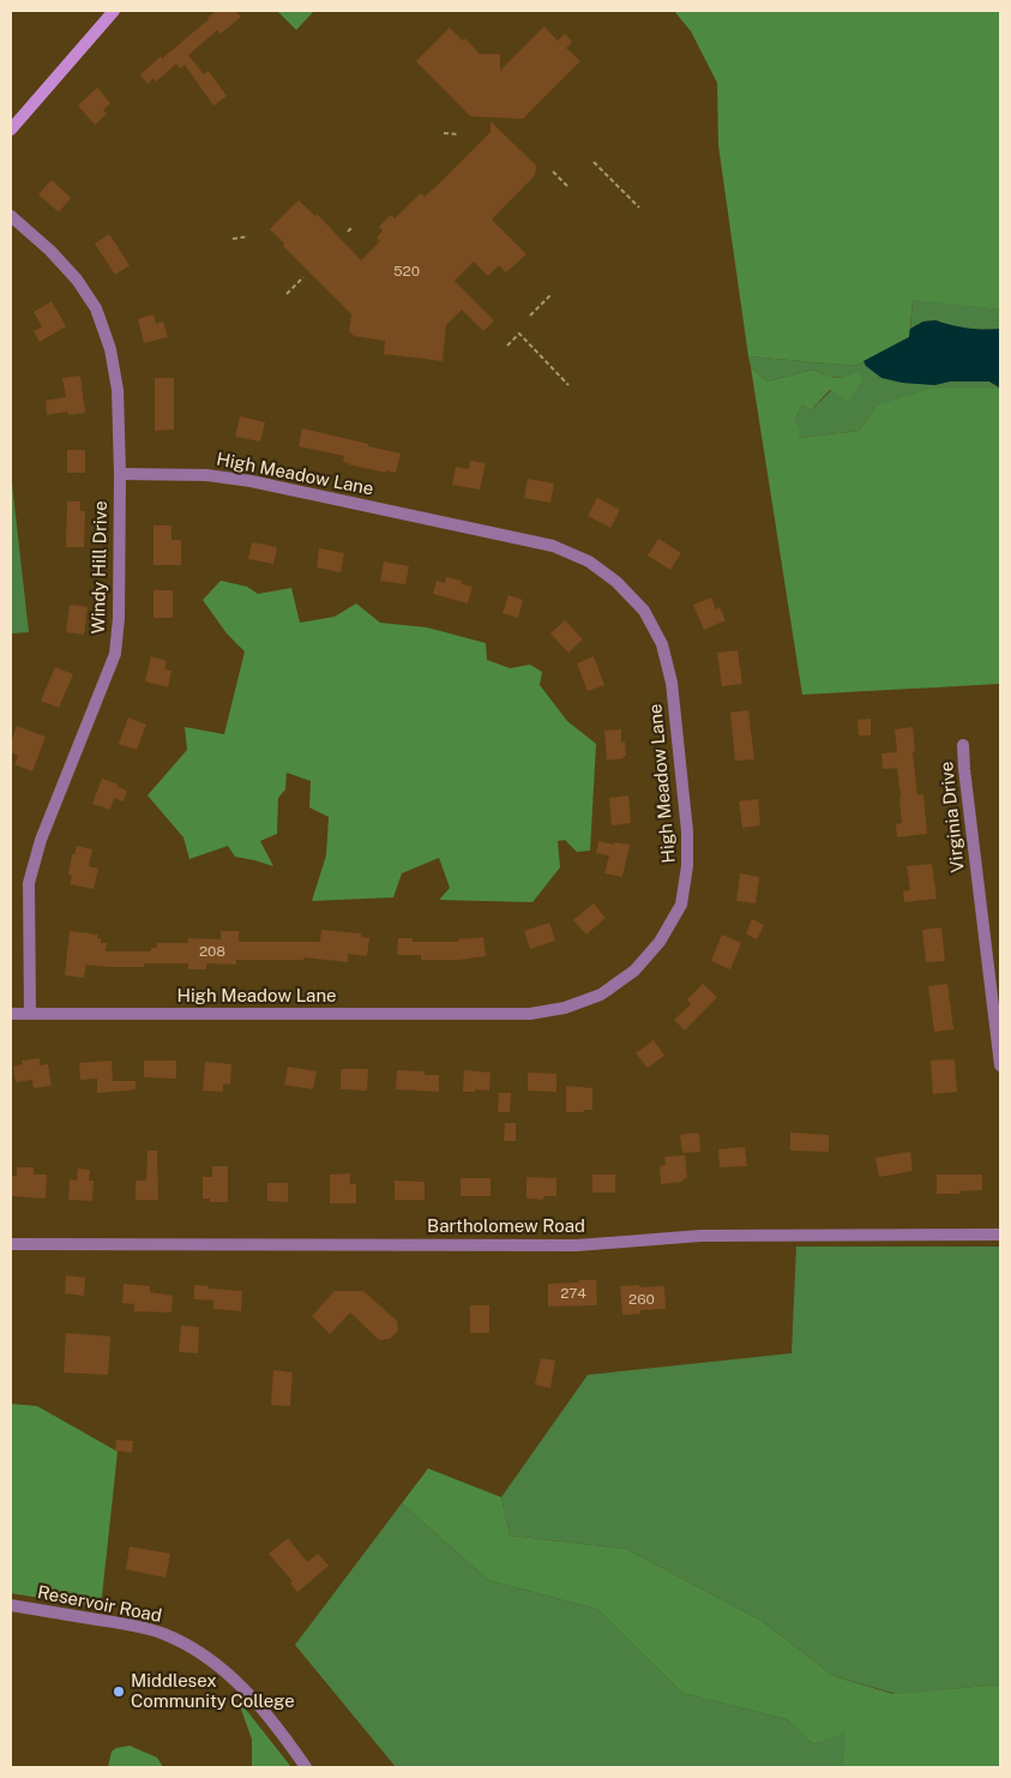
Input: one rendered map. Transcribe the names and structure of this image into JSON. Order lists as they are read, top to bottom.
{
  "streets": {
    "street": [
      "High Meadow Lane",
      "Windy Hill Drive",
      "Virginia Drive",
      "Bartholomew Road",
      "Reservoir Road"
    ]
  },
  "crossings": [
    ["High Meadow Lane", "Windy Hill Drive"]
  ],
  "places": ["Middlesex Community College"],
  "house_numbers": [
    "520",
    "208",
    "274",
    "260"
  ]
}
